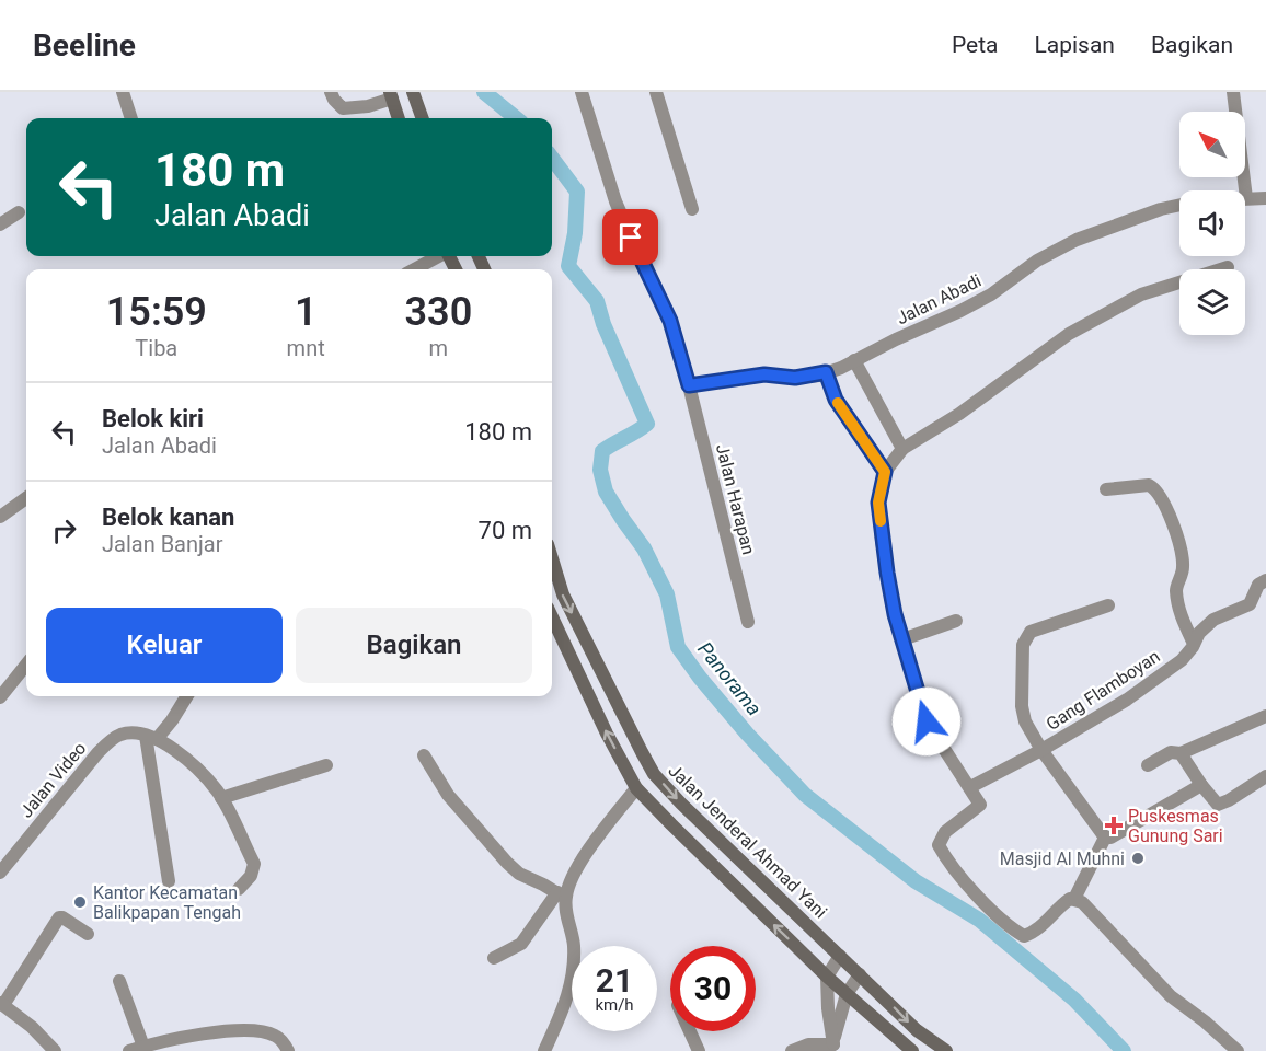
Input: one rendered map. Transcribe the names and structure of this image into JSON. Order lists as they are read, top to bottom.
{
  "streets": {
    "main road": ["Jalan Jenderal Ahmad Yani"],
    "street": [
      "Jalan Abadi",
      "Jalan Harapan",
      "Gang Flamboyan",
      "Jalan Video"
    ]
  },
  "crossings": [
    ["Jalan Abadi", "Jalan Harapan"]
  ],
  "water": ["Panorama"],
  "places": {
    "health": ["Puskesmas Gunung Sari"],
    "other": ["Masjid Al Muhni", "Kantor Kecamatan Balikpapan Tengah"]
  },
  "north": "top left",
  "page": {
    "header": "Beeline",
    "nav": ["Peta", "Lapisan", "Bagikan"],
    "turn": ["180 m", "Jalan Abadi"],
    "eta": [
      "15:59",
      "Tiba",
      "1",
      "mnt",
      "330",
      "m"
    ],
    "list": [
      {
        "name": "Belok kiri",
        "note": "Jalan Abadi",
        "value": "180 m"
      },
      {
        "name": "Belok kanan",
        "note": "Jalan Banjar",
        "value": "70 m"
      }
    ],
    "buttons": ["Keluar", "Bagikan"],
    "speed": "21 km/h",
    "limit": "30"
  }
}
